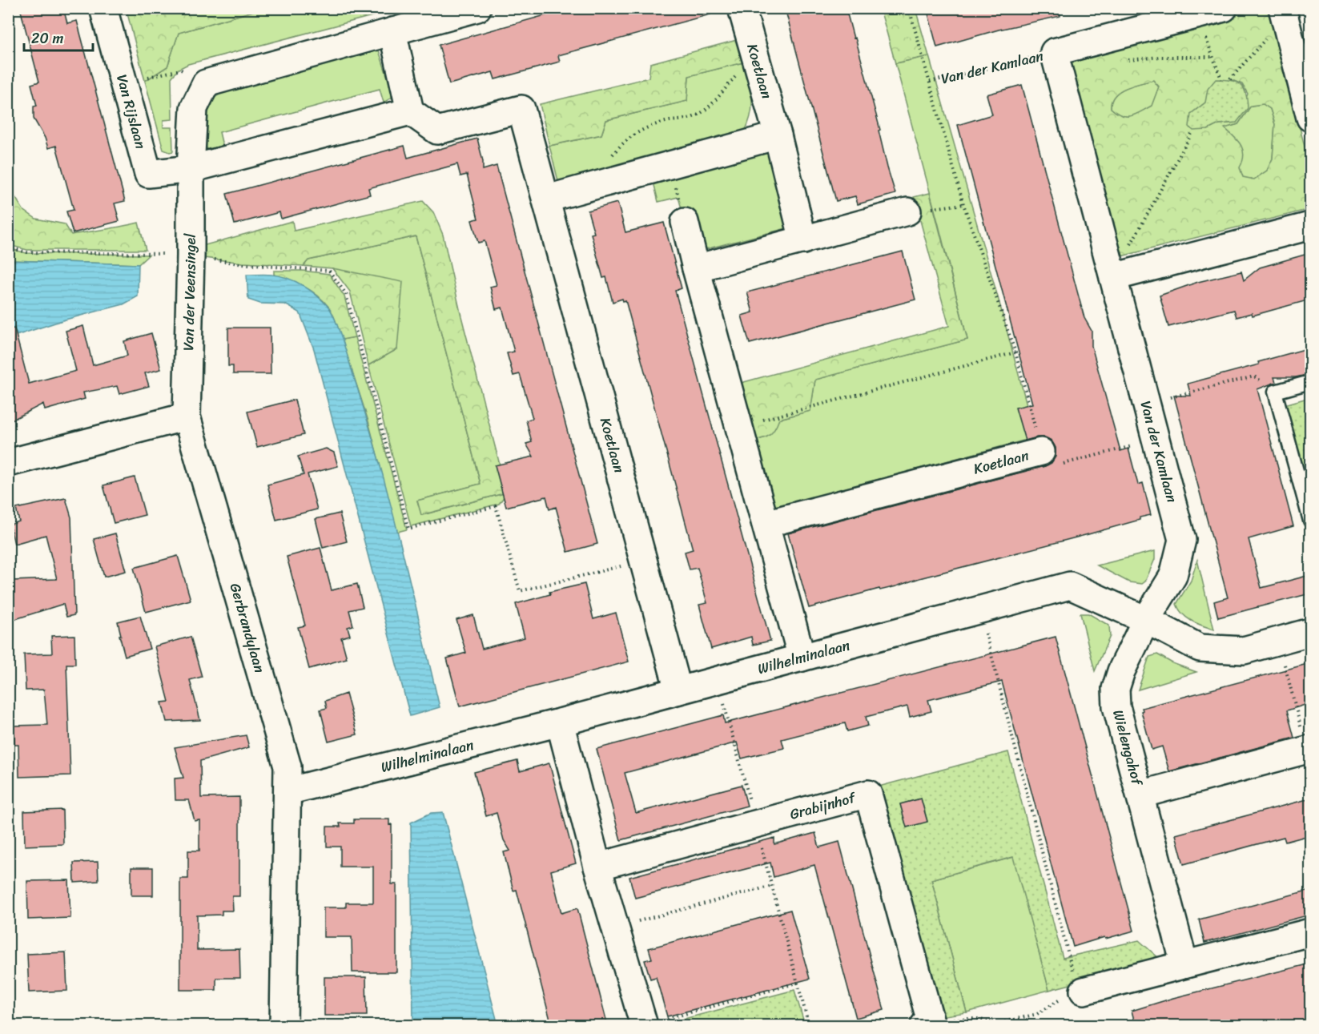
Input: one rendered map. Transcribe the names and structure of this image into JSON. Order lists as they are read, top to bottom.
{
  "streets": {
    "street": [
      "Van der Kamlaan",
      "Koetlaan",
      "Van Rijslaan",
      "Van der Veensingel",
      "Gerbrandylaan",
      "Wilhelminalaan",
      "Wielengahof",
      "Grabijnhof"
    ]
  },
  "crossings": [
    ["Van der Kamlaan", "Wilhelminalaan"],
    ["Van der Kamlaan", "Wielengahof"],
    ["Koetlaan", "Wilhelminalaan"],
    ["Van Rijslaan", "Van der Veensingel"],
    ["Van der Veensingel", "Gerbrandylaan"],
    ["Gerbrandylaan", "Wilhelminalaan"],
    ["Wilhelminalaan", "Wielengahof"]
  ],
  "scale_bar": "20 m"
}
